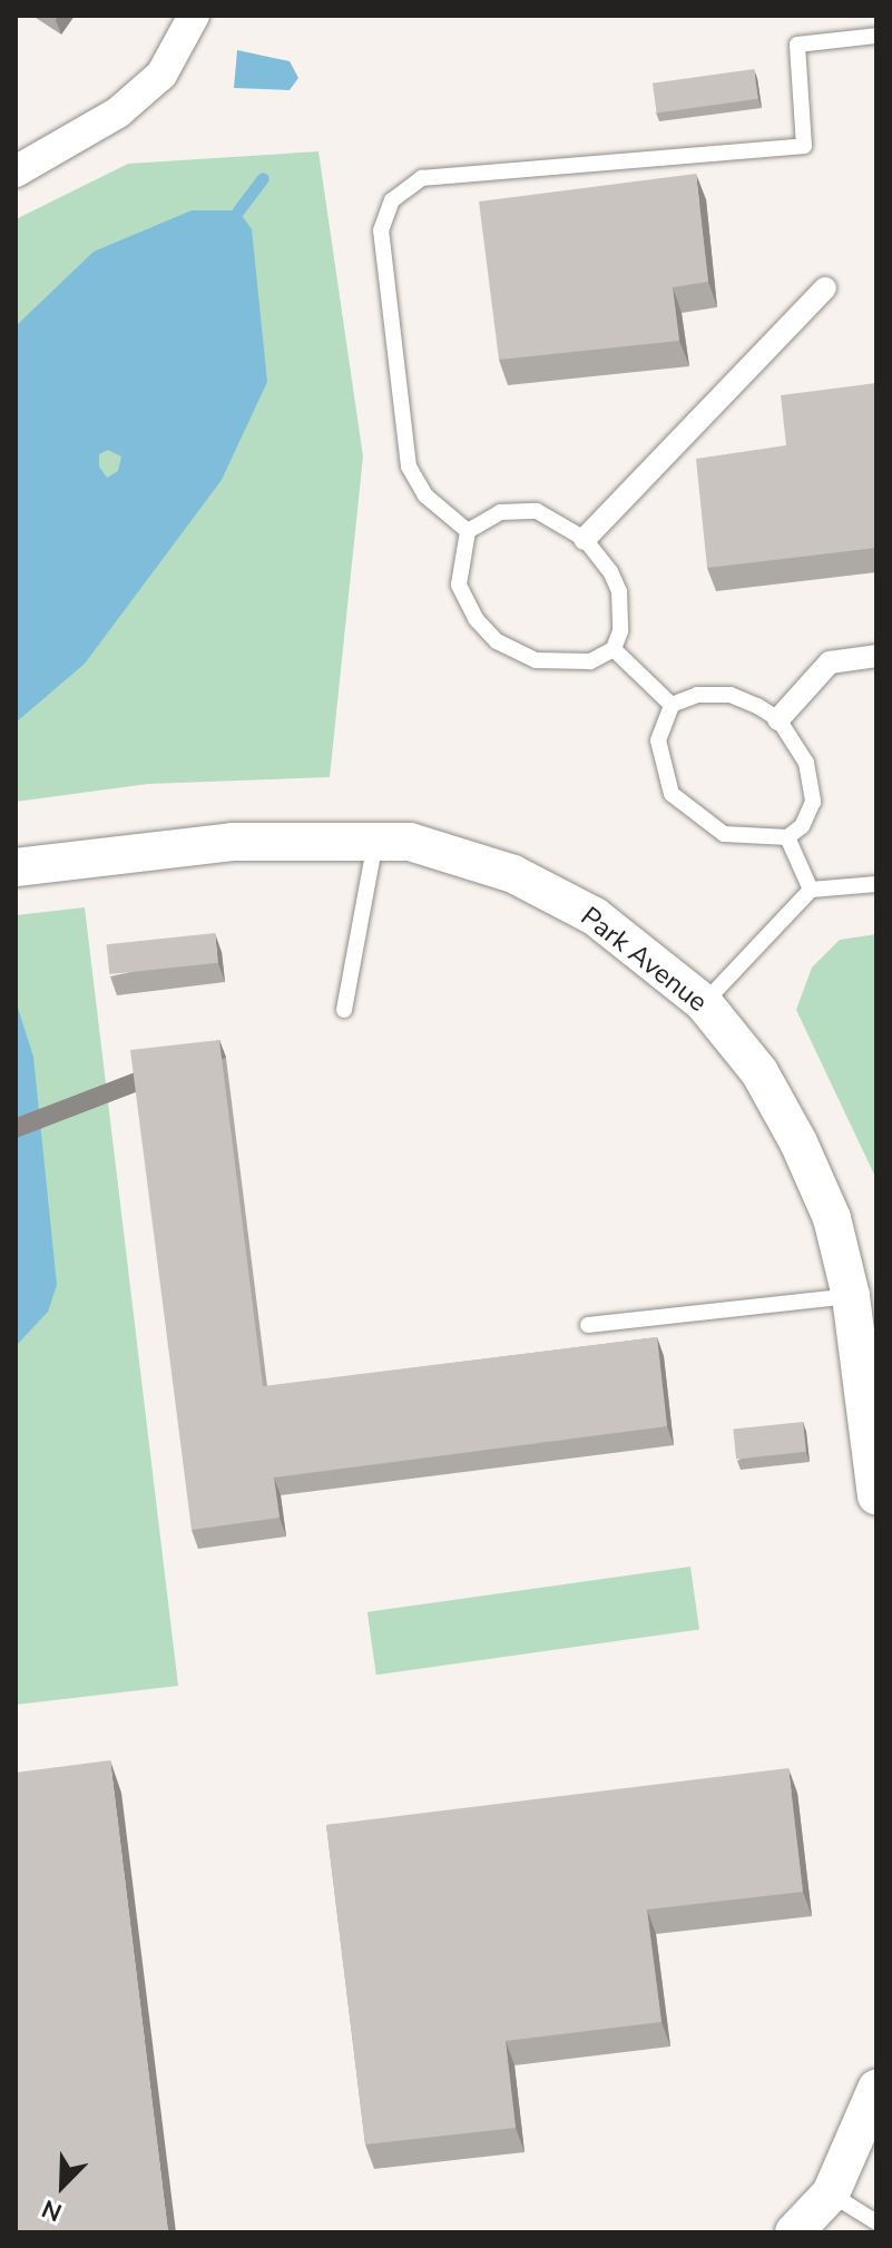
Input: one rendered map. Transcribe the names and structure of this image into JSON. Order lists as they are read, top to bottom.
{
  "streets": {
    "street": ["Park Avenue"]
  },
  "north": "bottom left"
}
